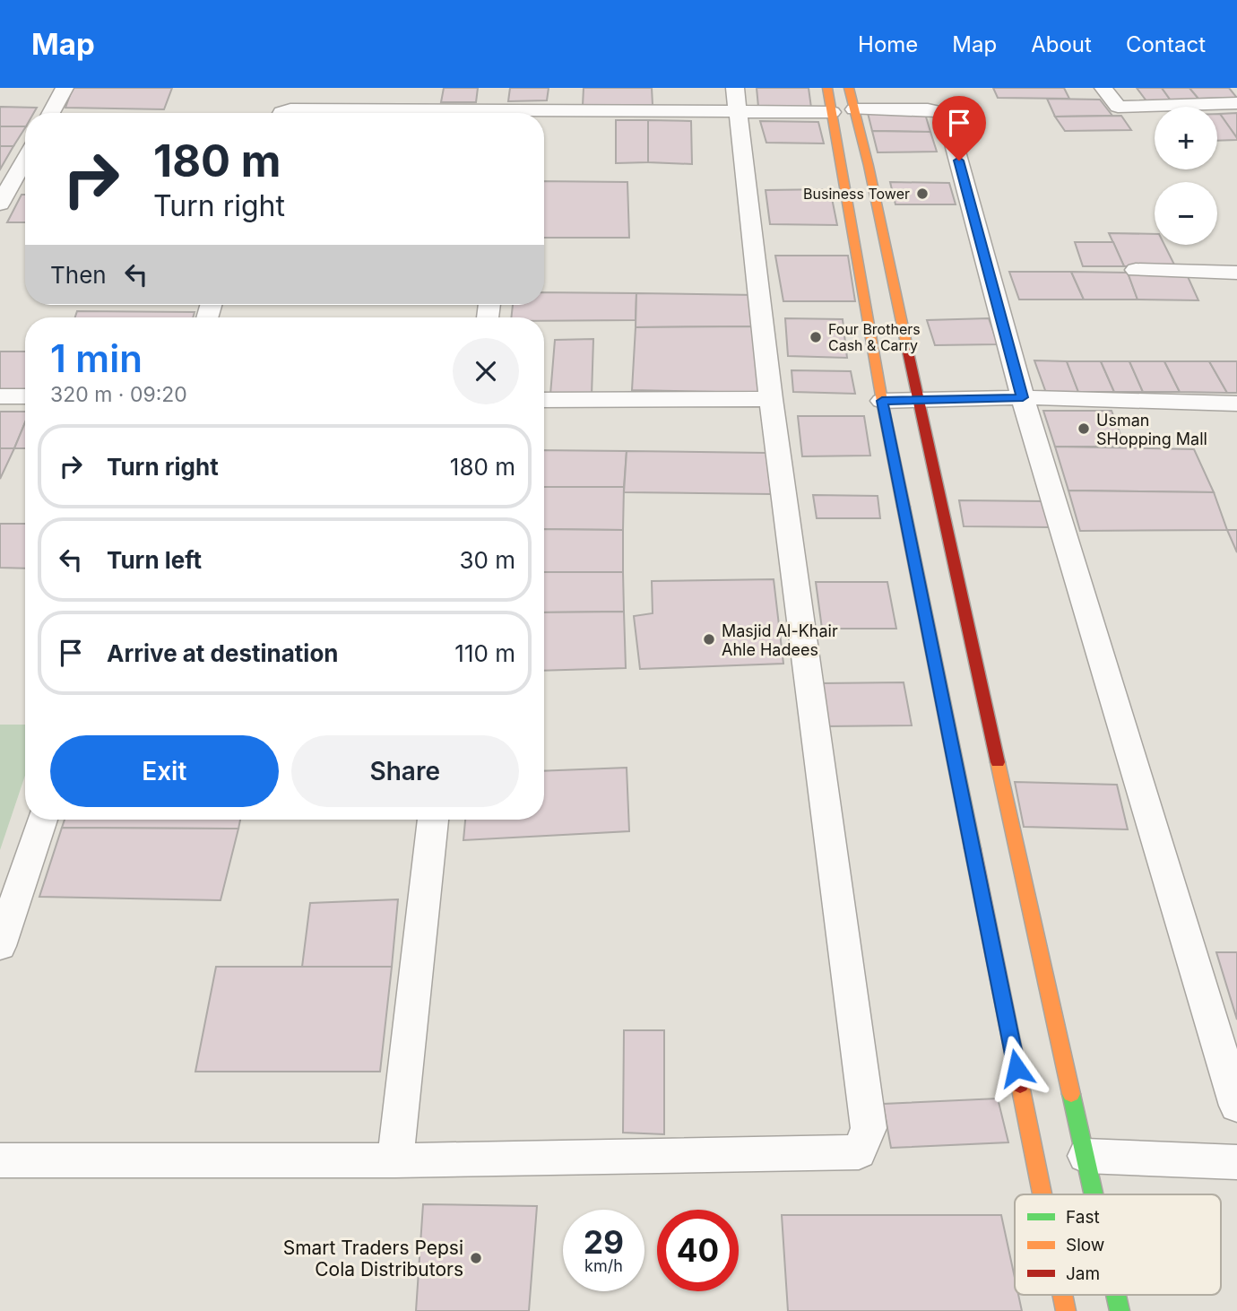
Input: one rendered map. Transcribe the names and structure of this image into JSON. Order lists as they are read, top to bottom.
{
  "places": [
    "Business Tower",
    "Four Brothers Cash & Carry",
    "Usman SHopping Mall",
    "Masjid Al-Khair Ahle Hadees",
    "Smart Traders Pepsi Cola Distributors"
  ],
  "legend": ["Fast", "Slow", "Jam"],
  "page": {
    "header": "Map",
    "nav": [
      "Home",
      "Map",
      "About",
      "Contact"
    ],
    "map_buttons": ["+", "−"],
    "turn": ["180 m", "Turn right"],
    "then": "Then",
    "heading": ["1 min", "320 m · 09:20"],
    "list": [
      {
        "name": "Turn right",
        "value": "180 m"
      },
      {
        "name": "Turn left",
        "value": "30 m"
      },
      {
        "name": "Arrive at destination",
        "value": "110 m"
      }
    ],
    "buttons": ["Exit", "Share"],
    "speed": "29 km/h",
    "limit": "40"
  }
}
